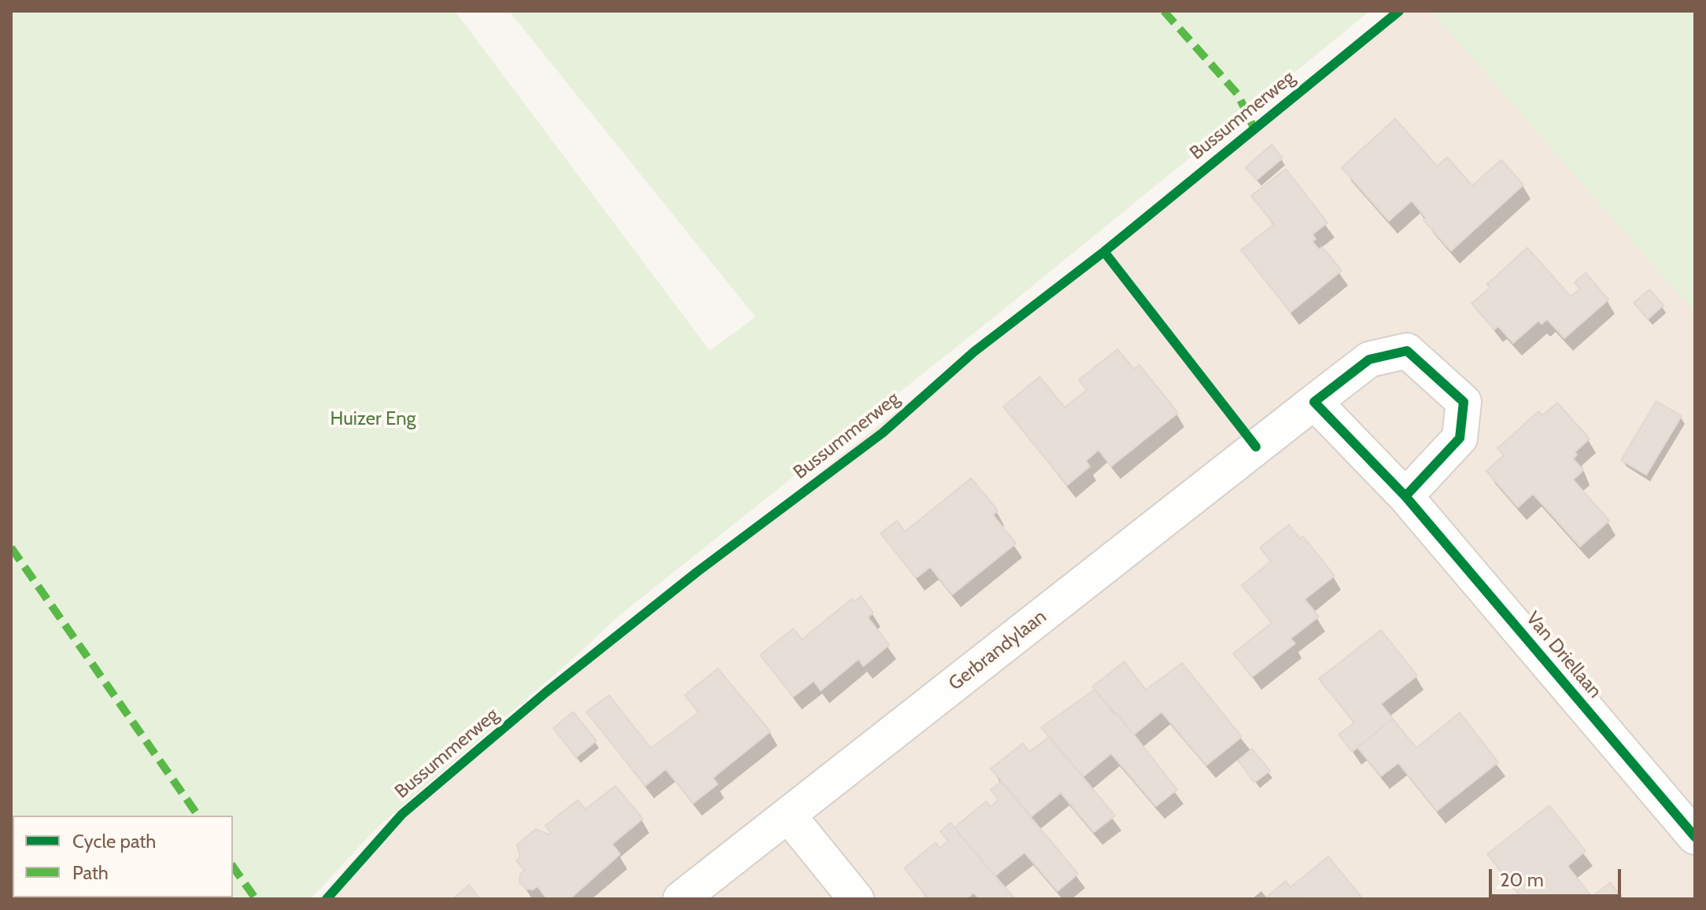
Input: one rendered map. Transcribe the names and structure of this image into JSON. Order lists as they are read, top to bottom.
{
  "streets": {
    "street": ["Gerbrandylaan", "Van Driellaan"],
    "cycle path": ["Bussummerweg"]
  },
  "crossings": [
    ["Gerbrandylaan", "Van Driellaan"]
  ],
  "parks": ["Huizer Eng"],
  "legend": ["Cycle path", "Path"],
  "scale_bar": "20 m"
}
